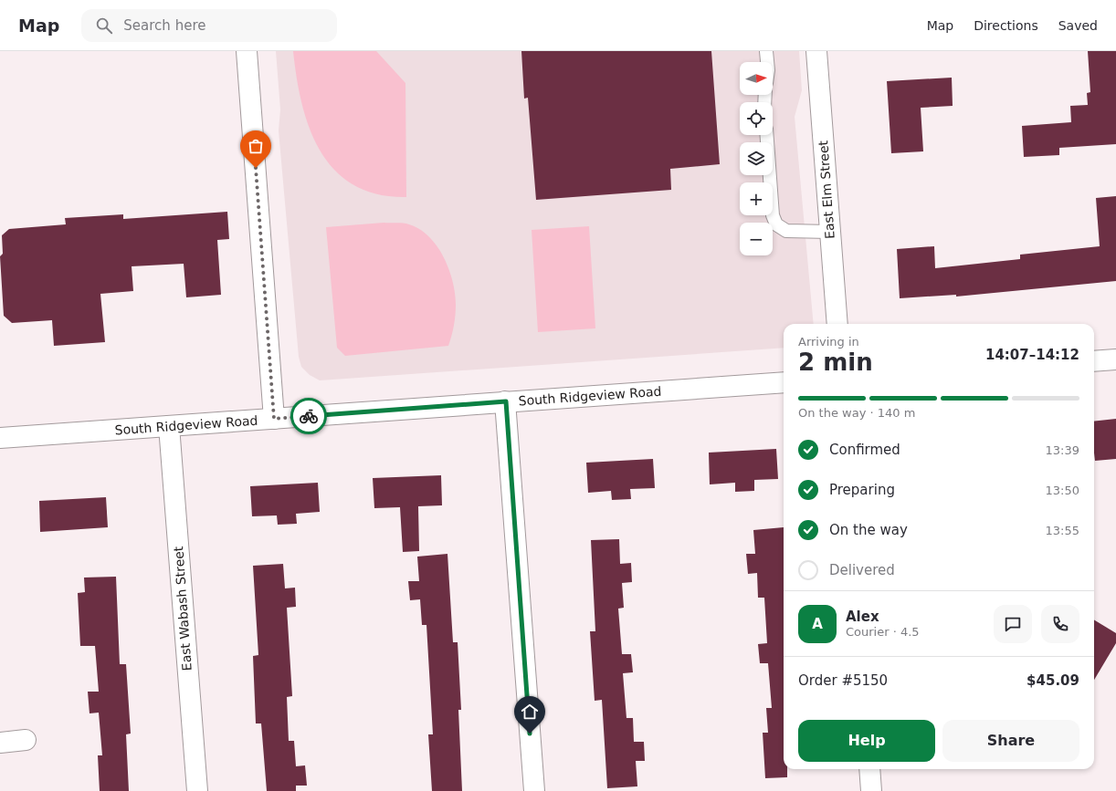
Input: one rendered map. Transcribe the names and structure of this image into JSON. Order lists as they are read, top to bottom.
{
  "streets": {
    "street": ["East Elm Street", "South Ridgeview Road", "East Wabash Street"]
  },
  "crossings": [
    ["South Ridgeview Road", "East Wabash Street"]
  ],
  "north": "right",
  "page": {
    "header": "Map",
    "search": "Search here",
    "nav": ["Map", "Directions", "Saved"],
    "map_buttons": ["+", "−"],
    "heading": ["2 min", "Arriving in", "14:07–14:12"],
    "panel": [
      "Alex",
      "Courier · 4.5",
      "Order #5150",
      "$45.09"
    ],
    "bar": "On the way · 140 m",
    "list": [
      ["Confirmed", "13:39"],
      ["Preparing", "13:50"],
      ["On the way", "13:55"],
      "Delivered"
    ],
    "round": "A",
    "buttons": ["Help", "Share"]
  }
}
